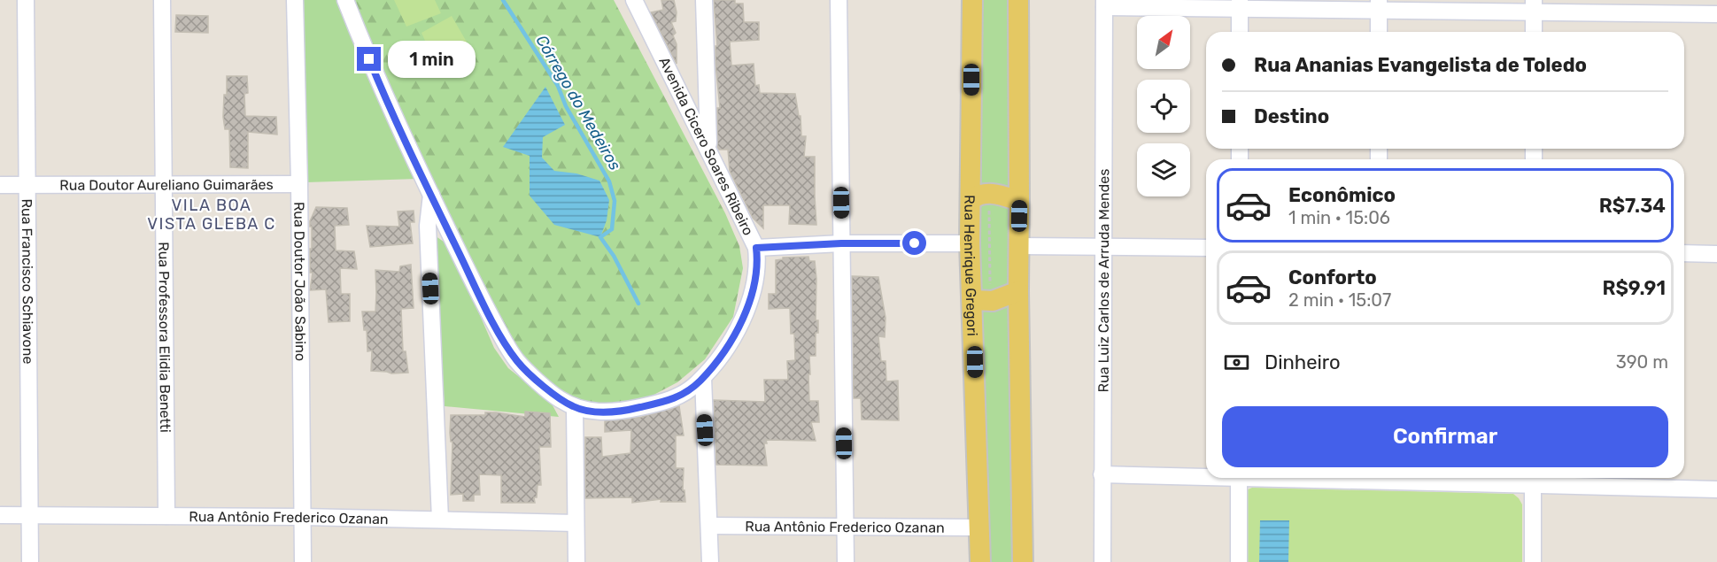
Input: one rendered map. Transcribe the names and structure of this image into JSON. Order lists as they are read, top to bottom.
{
  "streets": {
    "main road": ["Rua Henrique Gregori"],
    "street": [
      "Avenida Cicero Soares Ribeiro",
      "Rua Doutor Aureliano Guimarães",
      "Rua Francisco Schiavone",
      "Rua Doutor João Sabino",
      "Rua Luiz Carlos de Arruda Mendes",
      "Rua Professora Elidia Benetti",
      "Rua Antônio Frederico Ozanan"
    ]
  },
  "crossings": [
    ["Rua Doutor Aureliano Guimarães", "Rua Francisco Schiavone"],
    ["Rua Doutor Aureliano Guimarães", "Rua Doutor João Sabino"],
    ["Rua Doutor Aureliano Guimarães", "Rua Professora Elidia Benetti"],
    ["Rua Henrique Gregori", "Rua Antônio Frederico Ozanan"],
    ["Rua Francisco Schiavone", "Rua Antônio Frederico Ozanan"],
    ["Rua Doutor João Sabino", "Rua Antônio Frederico Ozanan"],
    ["Rua Professora Elidia Benetti", "Rua Antônio Frederico Ozanan"]
  ],
  "districts": ["VILA BOA VISTA GLEBA C"],
  "water": ["Córrego do Medeiros"],
  "north": "top right",
  "page": {
    "banner": ["Rua Ananias Evangelista de Toledo", "Destino"],
    "bubble": "1 min",
    "list": [
      {
        "name": "Econômico",
        "note": "1 min · 15:06",
        "value": "R$7.34"
      },
      {
        "name": "Conforto",
        "note": "2 min · 15:07",
        "value": "R$9.91"
      }
    ],
    "pay": ["Dinheiro", "390 m"],
    "buttons": "Confirmar"
  }
}
